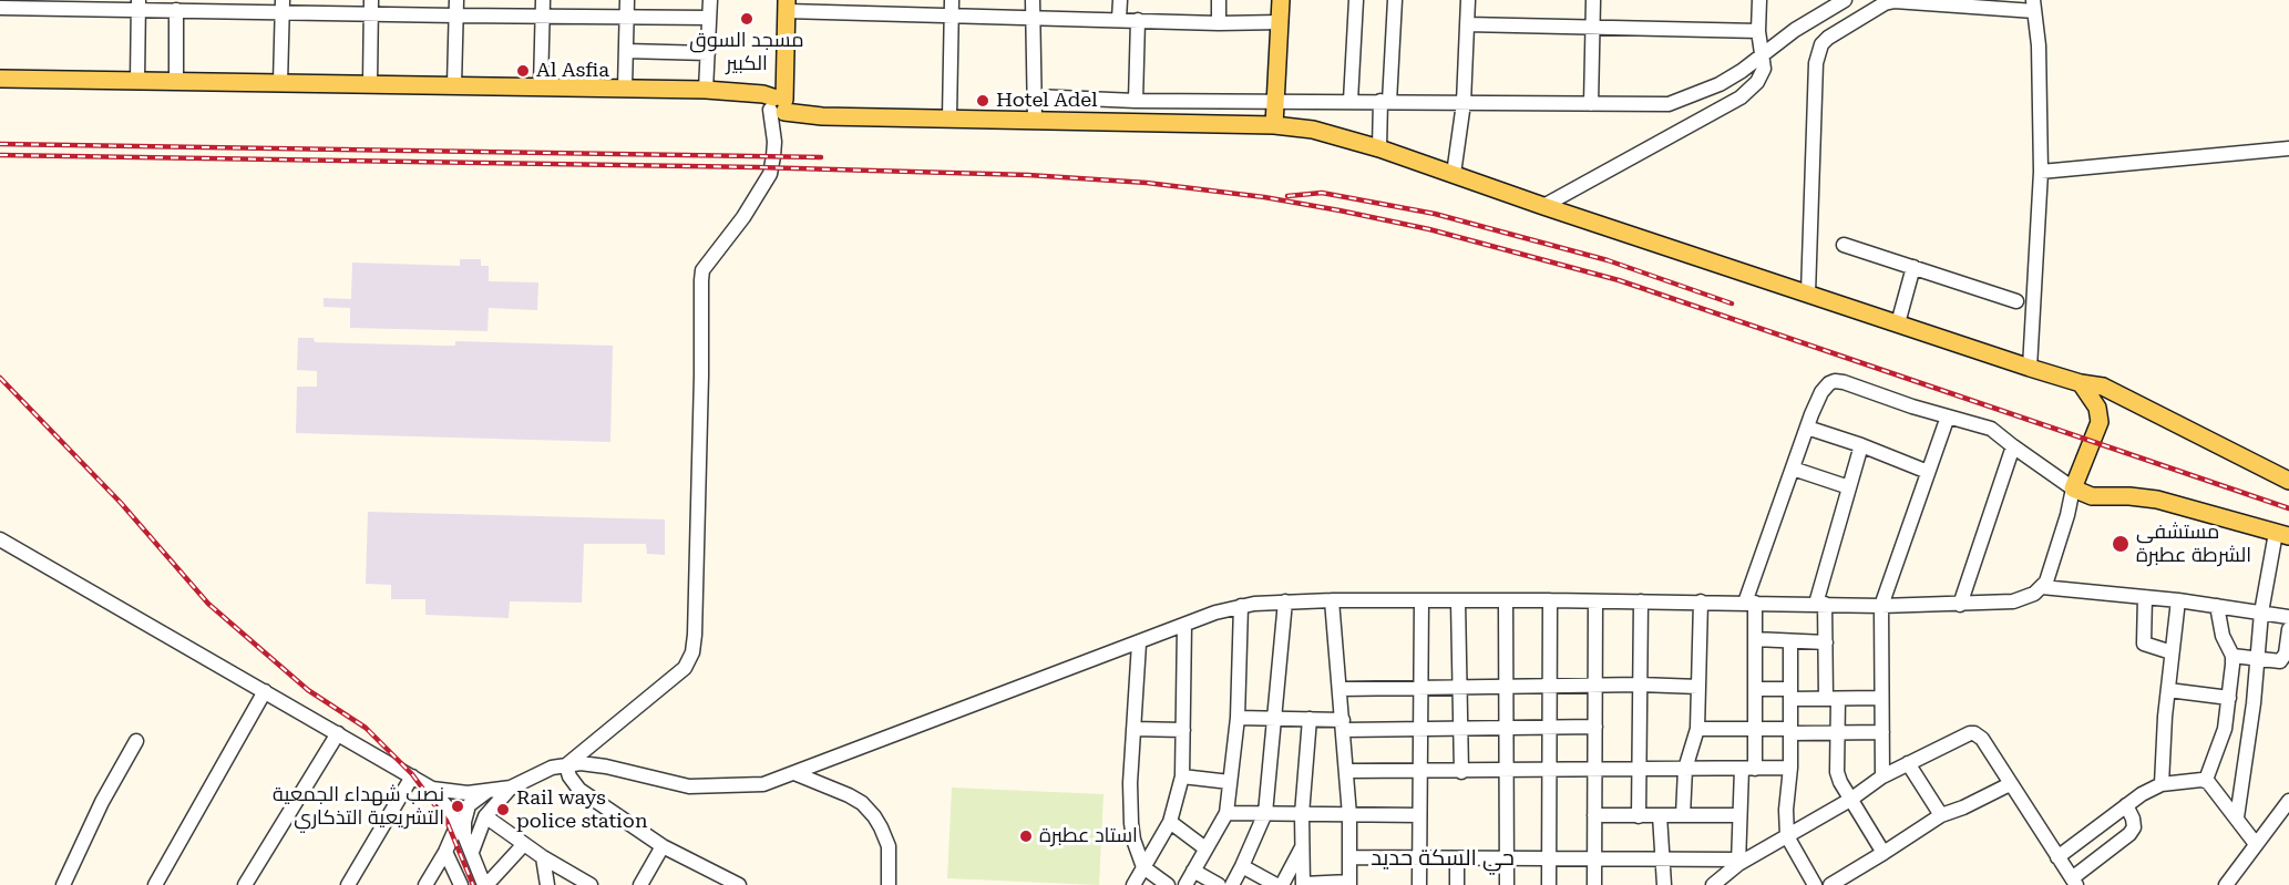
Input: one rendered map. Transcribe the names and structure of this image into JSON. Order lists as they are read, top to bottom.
{
  "districts": ["حي السكة حديد"],
  "places": [
    "مسجد السوق الكبير",
    "Al Asfia",
    "Hotel Adel",
    "مستشفى الشرطة عطبرة",
    "نصب شهداء الجمعية التشريعية التذكاري",
    "Rail ways police station",
    "استاد عطبرة"
  ]
}
